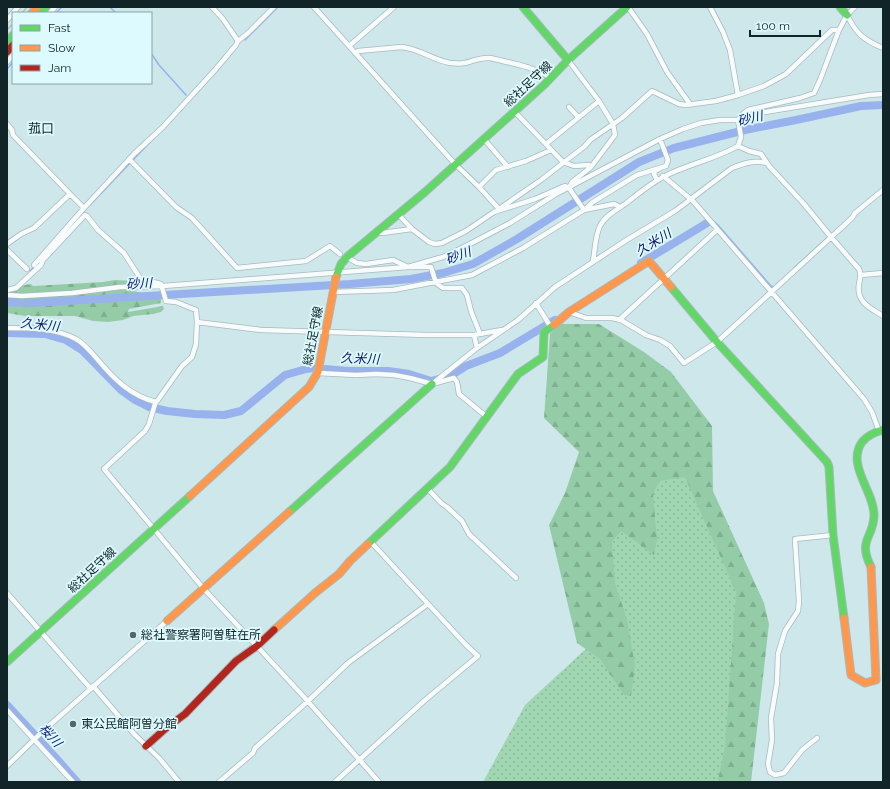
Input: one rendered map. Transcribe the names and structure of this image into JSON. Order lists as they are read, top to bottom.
{
  "streets": {
    "main road": ["総社足守線"]
  },
  "districts": ["菰口"],
  "water": ["砂川", "久米川", "桜川"],
  "places": ["総社警察署阿曽駐在所", "東公民館阿曽分館"],
  "legend": ["Fast", "Slow", "Jam"],
  "scale_bar": "100 m"
}
